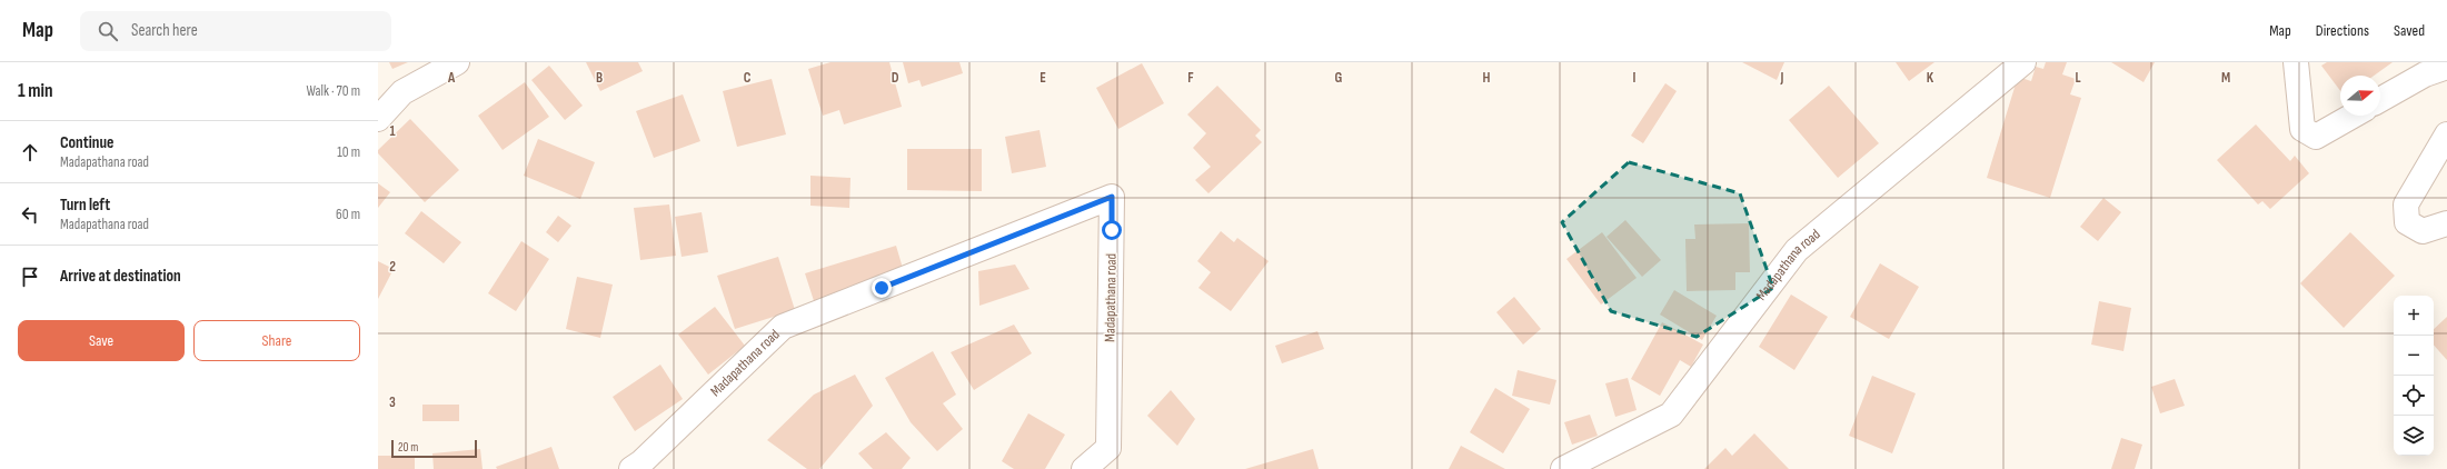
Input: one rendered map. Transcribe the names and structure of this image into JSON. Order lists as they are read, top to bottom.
{
  "streets": {
    "street": ["Madapathana road"]
  },
  "scale_bar": "20 m",
  "north": "right",
  "page": {
    "header": "Map",
    "search": "Search here",
    "nav": ["Map", "Directions", "Saved"],
    "heading": ["1 min", "Walk · 70 m"],
    "list": [
      ["Continue", "Madapathana road", "10 m"],
      ["Turn left", "Madapathana road", "60 m"],
      "Arrive at destination"
    ],
    "map_buttons": ["+", "−"],
    "buttons": ["Save", "Share"],
    "scale": "20 m"
  },
  "grid": {
    "columns": [
      "A",
      "B",
      "C",
      "D",
      "E",
      "F",
      "G",
      "H",
      "I",
      "J",
      "K",
      "L",
      "M"
    ],
    "rows": ["1", "2", "3"]
  }
}
